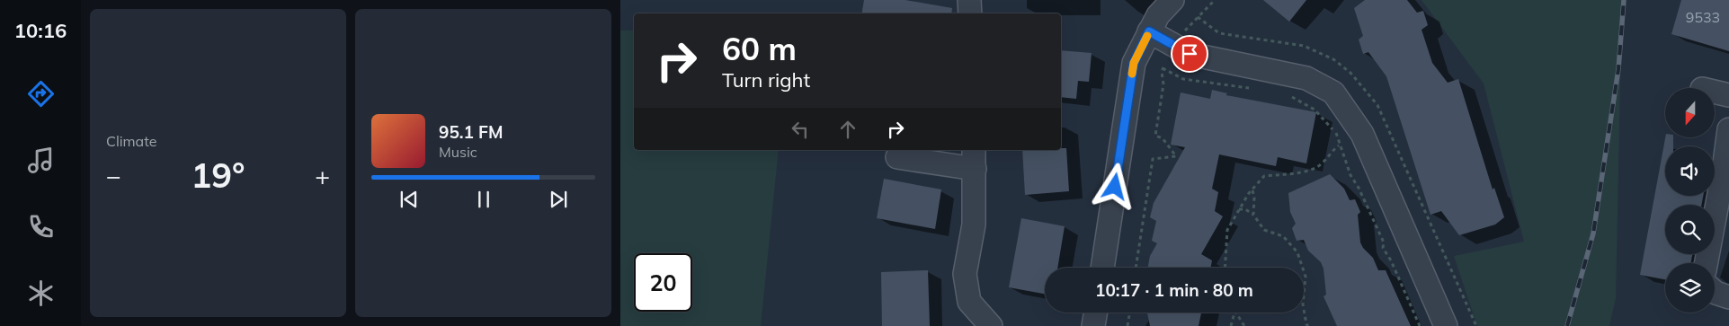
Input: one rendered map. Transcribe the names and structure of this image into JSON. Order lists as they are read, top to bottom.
{
  "house_numbers": ["9533"],
  "north": "bottom",
  "page": {
    "tabs": "10:16",
    "tile": "Climate",
    "turn": ["60 m", "Turn right"],
    "song": ["95.1 FM", "Music"],
    "heat": ["−", "19°", "+"],
    "limit": "20",
    "trip": "10:17 · 1 min · 80 m"
  }
}
